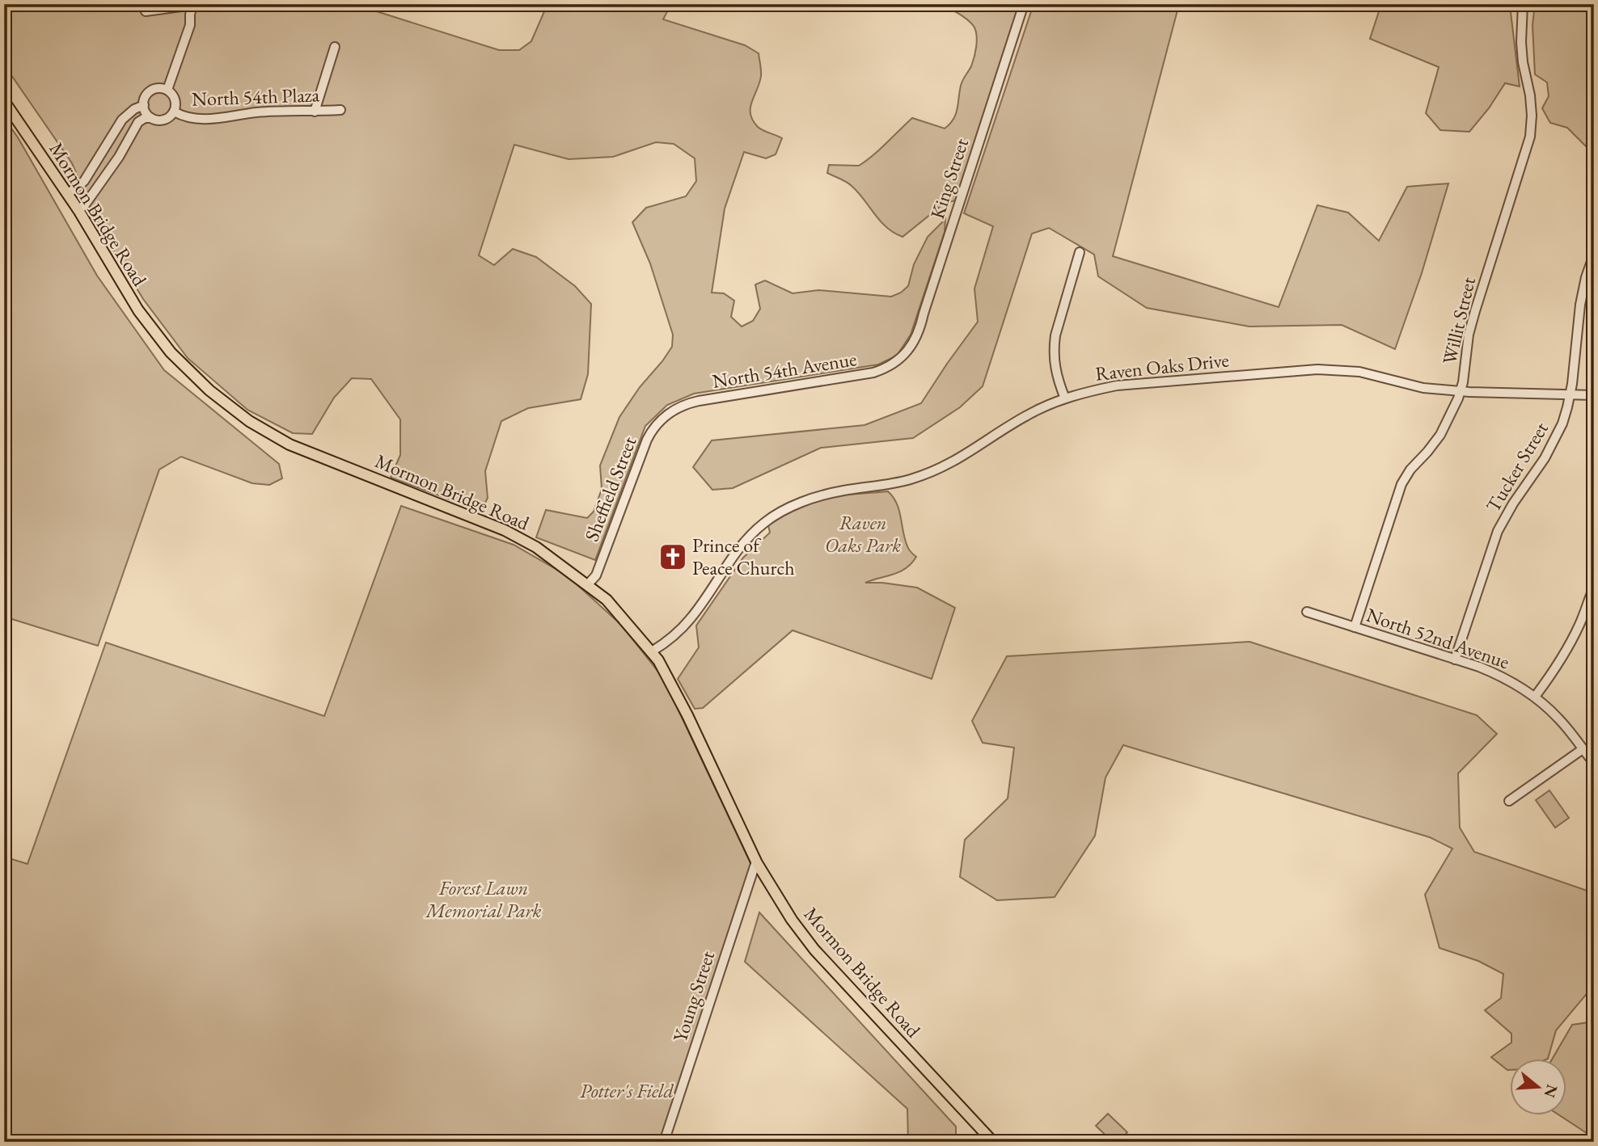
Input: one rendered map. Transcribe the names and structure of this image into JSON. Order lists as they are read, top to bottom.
{
  "streets": {
    "main road": ["Mormon Bridge Road"],
    "street": [
      "North 54th Plaza",
      "King Street",
      "Willit Street",
      "Raven Oaks Drive",
      "North 54th Avenue",
      "Tucker Street",
      "Sheffield Street",
      "North 52nd Avenue",
      "Young Street"
    ]
  },
  "crossings": [
    ["King Street", "North 54th Avenue"],
    ["Mormon Bridge Road", "Raven Oaks Drive"],
    ["Mormon Bridge Road", "Sheffield Street"],
    ["Mormon Bridge Road", "Young Street"],
    ["Willit Street", "Raven Oaks Drive"],
    ["Willit Street", "North 52nd Avenue"],
    ["Raven Oaks Drive", "Tucker Street"],
    ["North 54th Avenue", "Sheffield Street"],
    ["Tucker Street", "North 52nd Avenue"]
  ],
  "parks": ["Raven Oaks Park", "Forest Lawn Memorial Park", "Potter's Field"],
  "places": {
    "church": ["Prince of Peace Church"]
  },
  "north": "right"
}
